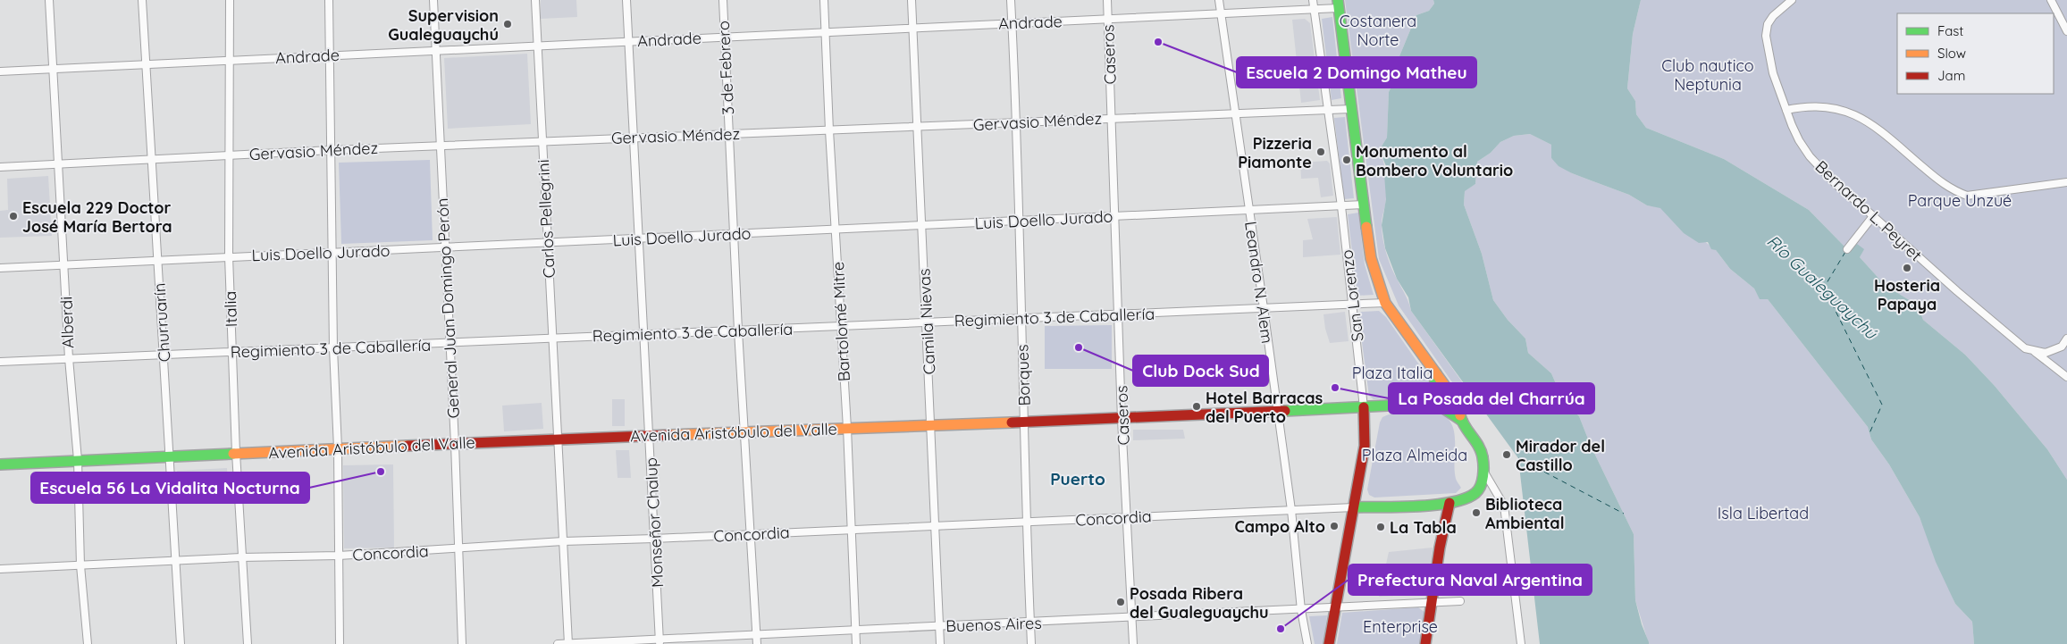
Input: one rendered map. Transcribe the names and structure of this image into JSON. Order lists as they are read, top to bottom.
{
  "streets": {
    "main road": ["San Lorenzo", "Avenida Aristóbulo del Valle", "Concordia"],
    "street": [
      "Andrade",
      "Caseros",
      "3 de Febrero",
      "Gervasio Méndez",
      "Bernardo L. Peyret",
      "Carlos Pellegrini",
      "Luis Doello Jurado",
      "Leandro N. Alem",
      "General Juan Domingo Perón",
      "Italia",
      "Regimiento 3 de Caballería",
      "Bartolomé Mitre",
      "Camila Nievas",
      "Alberdi",
      "Churruarín",
      "Borques",
      "Monseñor Chalup",
      "Buenos Aires"
    ]
  },
  "crossings": [
    ["Andrade", "Caseros"],
    ["Andrade", "3 de Febrero"],
    ["Andrade", "Carlos Pellegrini"],
    ["Andrade", "Leandro N. Alem"],
    ["Andrade", "San Lorenzo"],
    ["Andrade", "General Juan Domingo Perón"],
    ["Andrade", "Italia"],
    ["Andrade", "Bartolomé Mitre"],
    ["Andrade", "Camila Nievas"],
    ["Andrade", "Alberdi"],
    ["Andrade", "Churruarín"],
    ["Andrade", "Borques"],
    ["Andrade", "Monseñor Chalup"],
    ["Caseros", "Gervasio Méndez"],
    ["Caseros", "Luis Doello Jurado"],
    ["Caseros", "Regimiento 3 de Caballería"],
    ["Caseros", "Avenida Aristóbulo del Valle"],
    ["Caseros", "Concordia"],
    ["Caseros", "Buenos Aires"],
    ["3 de Febrero", "Gervasio Méndez"],
    ["3 de Febrero", "Luis Doello Jurado"],
    ["3 de Febrero", "Regimiento 3 de Caballería"],
    ["3 de Febrero", "Avenida Aristóbulo del Valle"],
    ["3 de Febrero", "Concordia"],
    ["3 de Febrero", "Buenos Aires"],
    ["Gervasio Méndez", "Carlos Pellegrini"],
    ["Gervasio Méndez", "Leandro N. Alem"],
    ["Gervasio Méndez", "San Lorenzo"],
    ["Gervasio Méndez", "General Juan Domingo Perón"],
    ["Gervasio Méndez", "Italia"],
    ["Gervasio Méndez", "Bartolomé Mitre"],
    ["Gervasio Méndez", "Camila Nievas"],
    ["Gervasio Méndez", "Alberdi"],
    ["Gervasio Méndez", "Churruarín"],
    ["Gervasio Méndez", "Borques"],
    ["Gervasio Méndez", "Monseñor Chalup"],
    ["Carlos Pellegrini", "Luis Doello Jurado"],
    ["Carlos Pellegrini", "Regimiento 3 de Caballería"],
    ["Carlos Pellegrini", "Avenida Aristóbulo del Valle"],
    ["Carlos Pellegrini", "Concordia"],
    ["Carlos Pellegrini", "Buenos Aires"],
    ["Luis Doello Jurado", "Leandro N. Alem"],
    ["Luis Doello Jurado", "San Lorenzo"],
    ["Luis Doello Jurado", "General Juan Domingo Perón"],
    ["Luis Doello Jurado", "Italia"],
    ["Luis Doello Jurado", "Bartolomé Mitre"],
    ["Luis Doello Jurado", "Camila Nievas"],
    ["Luis Doello Jurado", "Alberdi"],
    ["Luis Doello Jurado", "Churruarín"],
    ["Luis Doello Jurado", "Borques"],
    ["Luis Doello Jurado", "Monseñor Chalup"],
    ["Leandro N. Alem", "Regimiento 3 de Caballería"],
    ["Leandro N. Alem", "Avenida Aristóbulo del Valle"],
    ["Leandro N. Alem", "Concordia"],
    ["Leandro N. Alem", "Buenos Aires"],
    ["San Lorenzo", "Regimiento 3 de Caballería"],
    ["San Lorenzo", "Avenida Aristóbulo del Valle"],
    ["San Lorenzo", "Concordia"],
    ["San Lorenzo", "Buenos Aires"],
    ["General Juan Domingo Perón", "Regimiento 3 de Caballería"],
    ["General Juan Domingo Perón", "Avenida Aristóbulo del Valle"],
    ["General Juan Domingo Perón", "Concordia"],
    ["Italia", "Regimiento 3 de Caballería"],
    ["Italia", "Avenida Aristóbulo del Valle"],
    ["Italia", "Concordia"],
    ["Regimiento 3 de Caballería", "Bartolomé Mitre"],
    ["Regimiento 3 de Caballería", "Camila Nievas"],
    ["Regimiento 3 de Caballería", "Alberdi"],
    ["Regimiento 3 de Caballería", "Churruarín"],
    ["Regimiento 3 de Caballería", "Borques"],
    ["Regimiento 3 de Caballería", "Monseñor Chalup"],
    ["Bartolomé Mitre", "Avenida Aristóbulo del Valle"],
    ["Bartolomé Mitre", "Concordia"],
    ["Bartolomé Mitre", "Buenos Aires"],
    ["Camila Nievas", "Avenida Aristóbulo del Valle"],
    ["Camila Nievas", "Concordia"],
    ["Camila Nievas", "Buenos Aires"],
    ["Alberdi", "Avenida Aristóbulo del Valle"],
    ["Alberdi", "Concordia"],
    ["Churruarín", "Avenida Aristóbulo del Valle"],
    ["Churruarín", "Concordia"],
    ["Borques", "Avenida Aristóbulo del Valle"],
    ["Borques", "Concordia"],
    ["Borques", "Buenos Aires"],
    ["Avenida Aristóbulo del Valle", "Monseñor Chalup"],
    ["Concordia", "Monseñor Chalup"],
    ["Monseñor Chalup", "Buenos Aires"]
  ],
  "districts": ["Puerto"],
  "water": ["Río Gualeguaychú"],
  "parks": [
    "Costanera Norte",
    "Club nautico Neptunia",
    "Parque Unzué",
    "Plaza Italia",
    "Plaza Almeida",
    "Isla Libertad",
    "Enterprise"
  ],
  "places": [
    "Supervision Gualeguaychú",
    "Escuela 2 Domingo Matheu",
    "Pizzeria Piamonte",
    "Monumento al Bombero Voluntario",
    "Escuela 229 Doctor José María Bertora",
    "Hosteria Papaya",
    "Club Dock Sud",
    "La Posada del Charrúa",
    "Hotel Barracas del Puerto",
    "Mirador del Castillo",
    "Escuela 56 La Vidalita Nocturna",
    "Biblioteca Ambiental",
    "Campo Alto",
    "La Tabla",
    "Posada Ribera del Gualeguaychu",
    "Prefectura Naval Argentina"
  ],
  "legend": ["Fast", "Slow", "Jam"]
}
